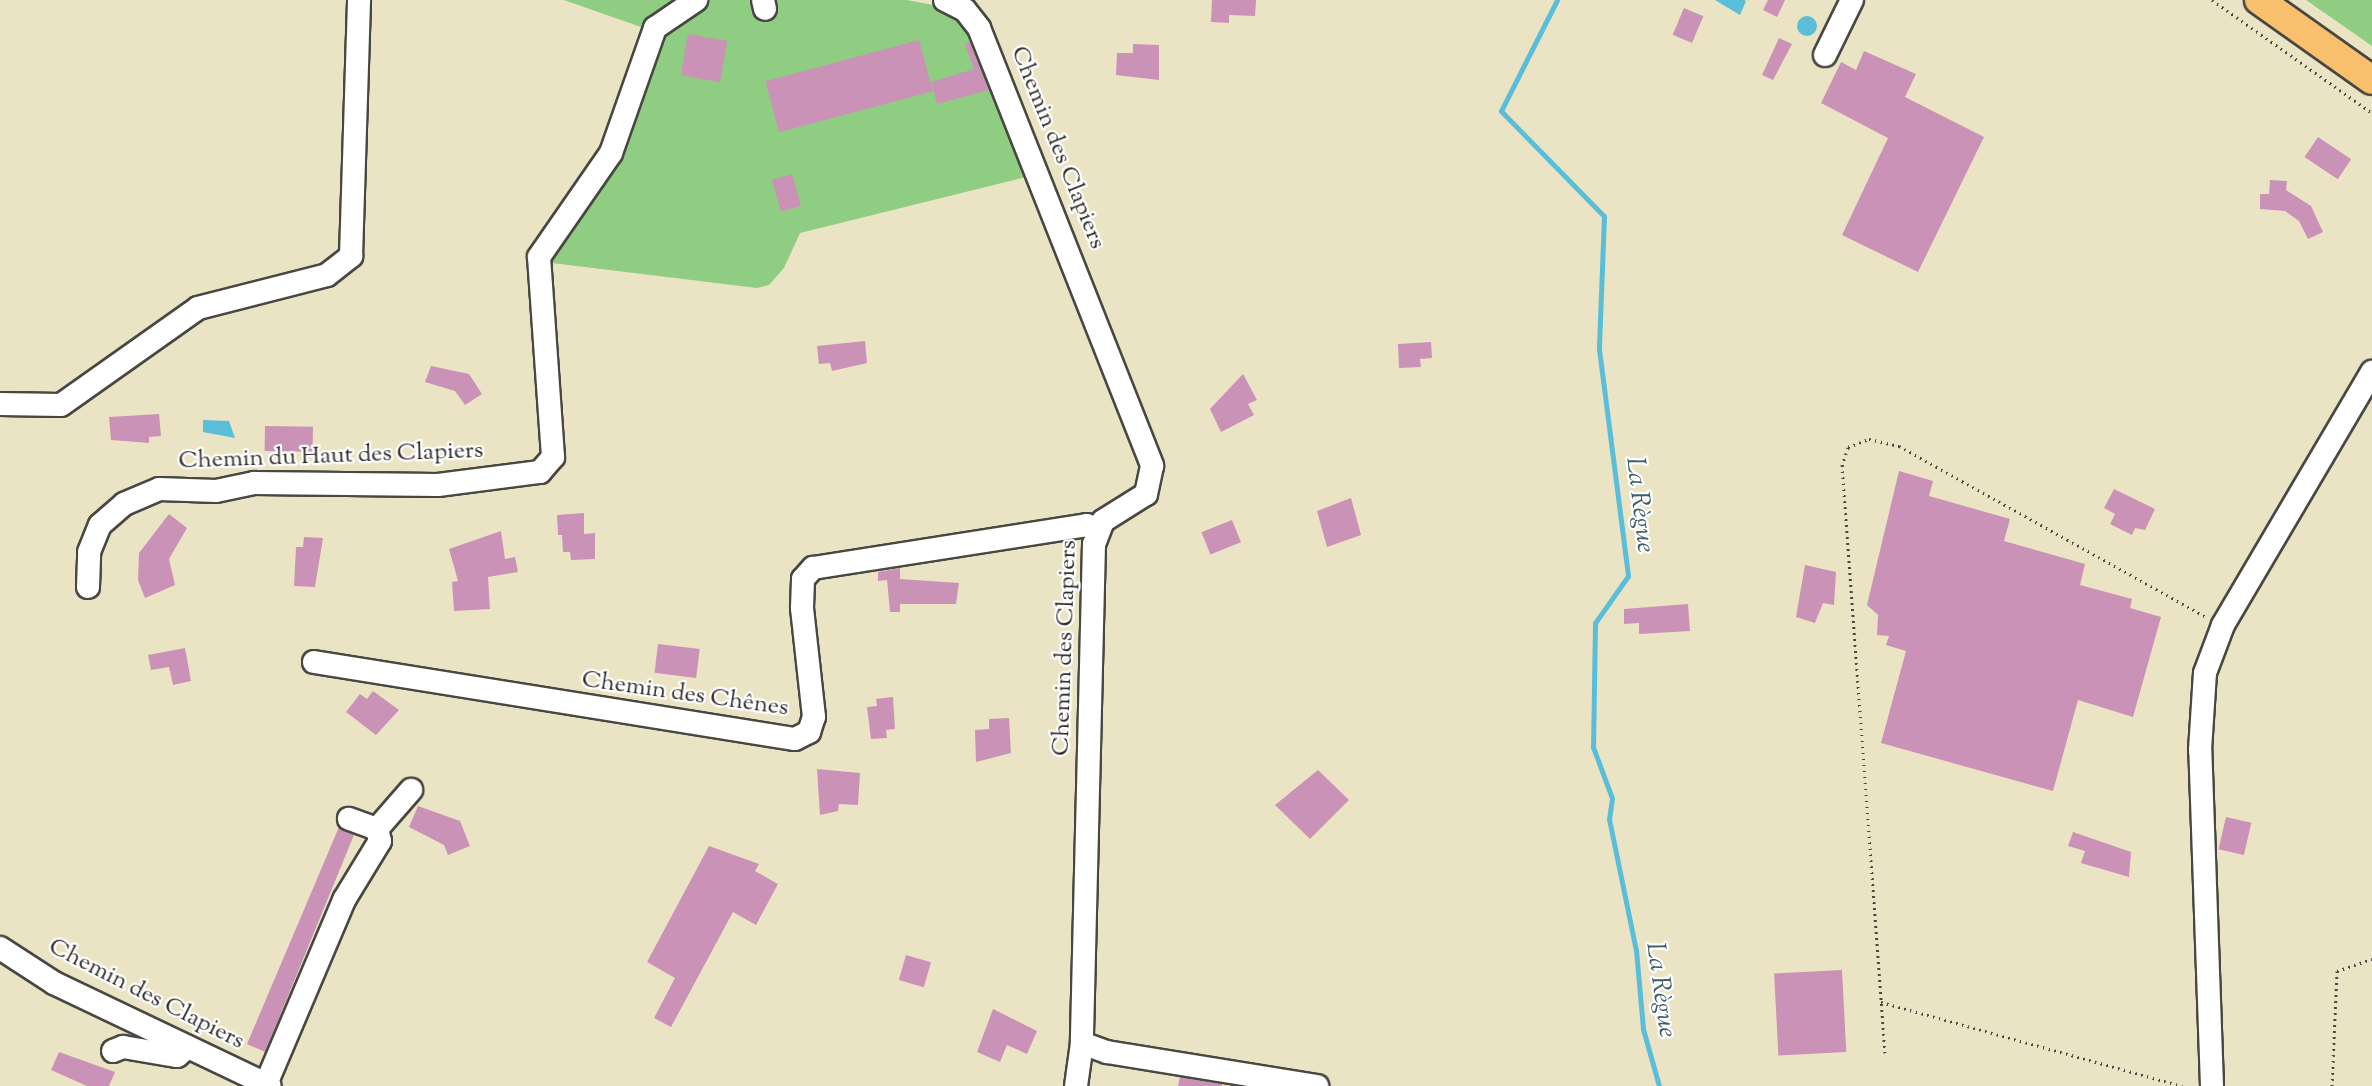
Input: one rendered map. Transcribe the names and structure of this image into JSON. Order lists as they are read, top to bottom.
{
  "streets": {
    "street": ["Chemin des Clapiers", "Chemin du Haut des Clapiers", "Chemin des Chênes"]
  },
  "crossings": [
    ["Chemin des Clapiers", "Chemin des Chênes"]
  ],
  "water": ["La Règue"]
}
